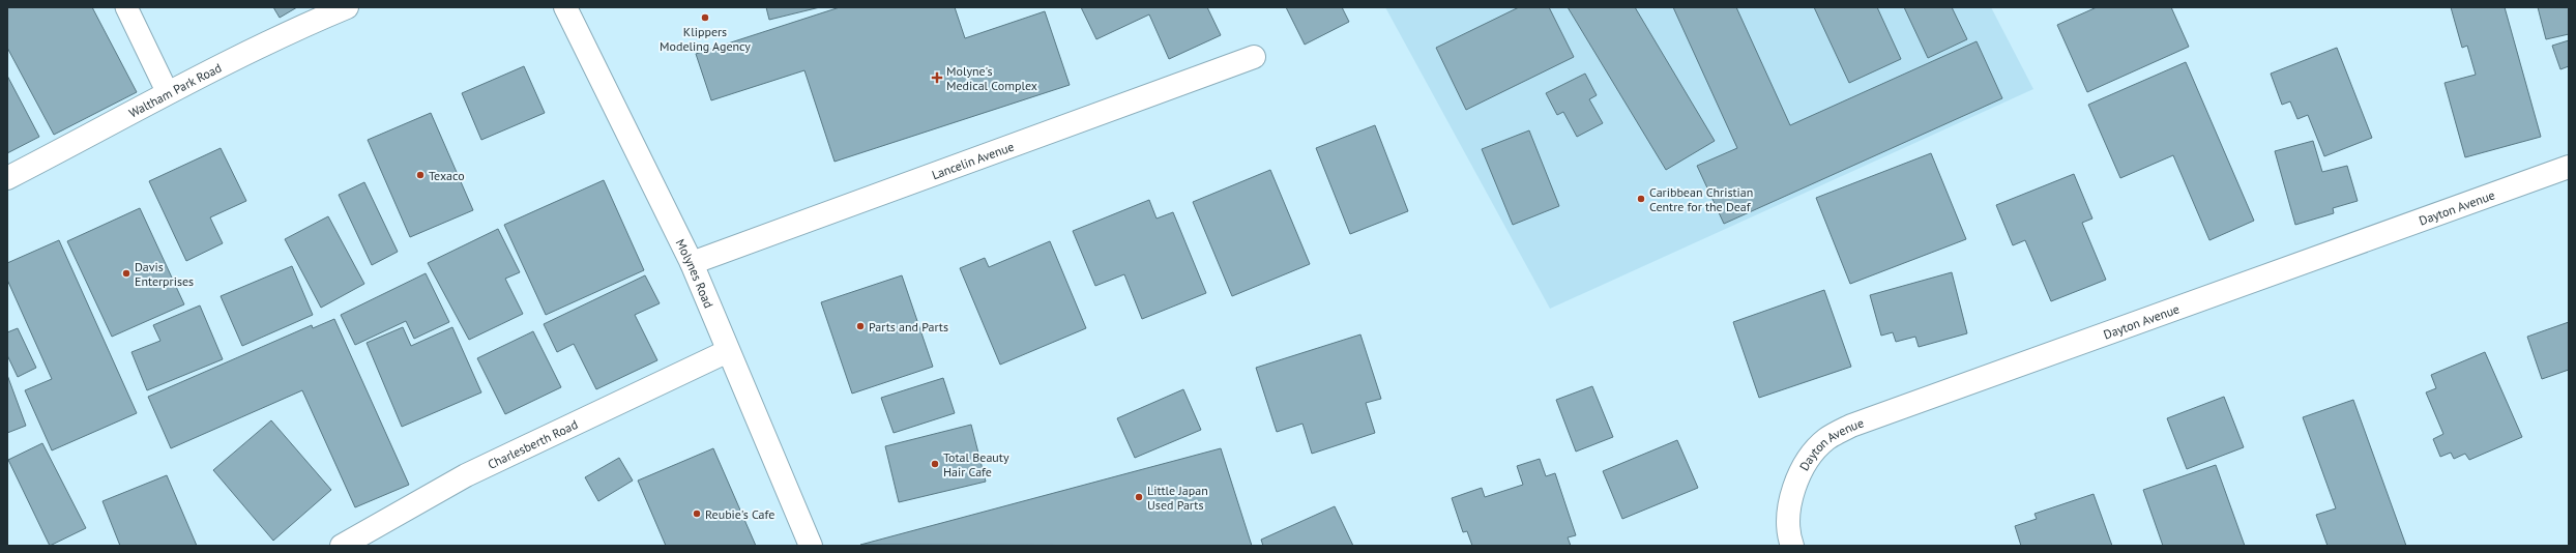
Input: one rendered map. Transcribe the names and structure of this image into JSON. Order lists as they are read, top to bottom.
{
  "streets": {
    "street": [
      "Waltham Park Road",
      "Lancelin Avenue",
      "Dayton Avenue",
      "Molynes Road",
      "Charlesberth Road"
    ]
  },
  "crossings": [
    ["Lancelin Avenue", "Molynes Road"],
    ["Molynes Road", "Charlesberth Road"]
  ],
  "places": {
    "other": [
      "Klippers Modeling Agency",
      "Texaco",
      "Caribbean Christian Centre for the Deaf",
      "Davis Enterprises",
      "Parts and Parts",
      "Total Beauty Hair Cafe",
      "Little Japan Used Parts",
      "Reubie's Cafe"
    ],
    "health": ["Molyne's Medical Complex"]
  }
}
